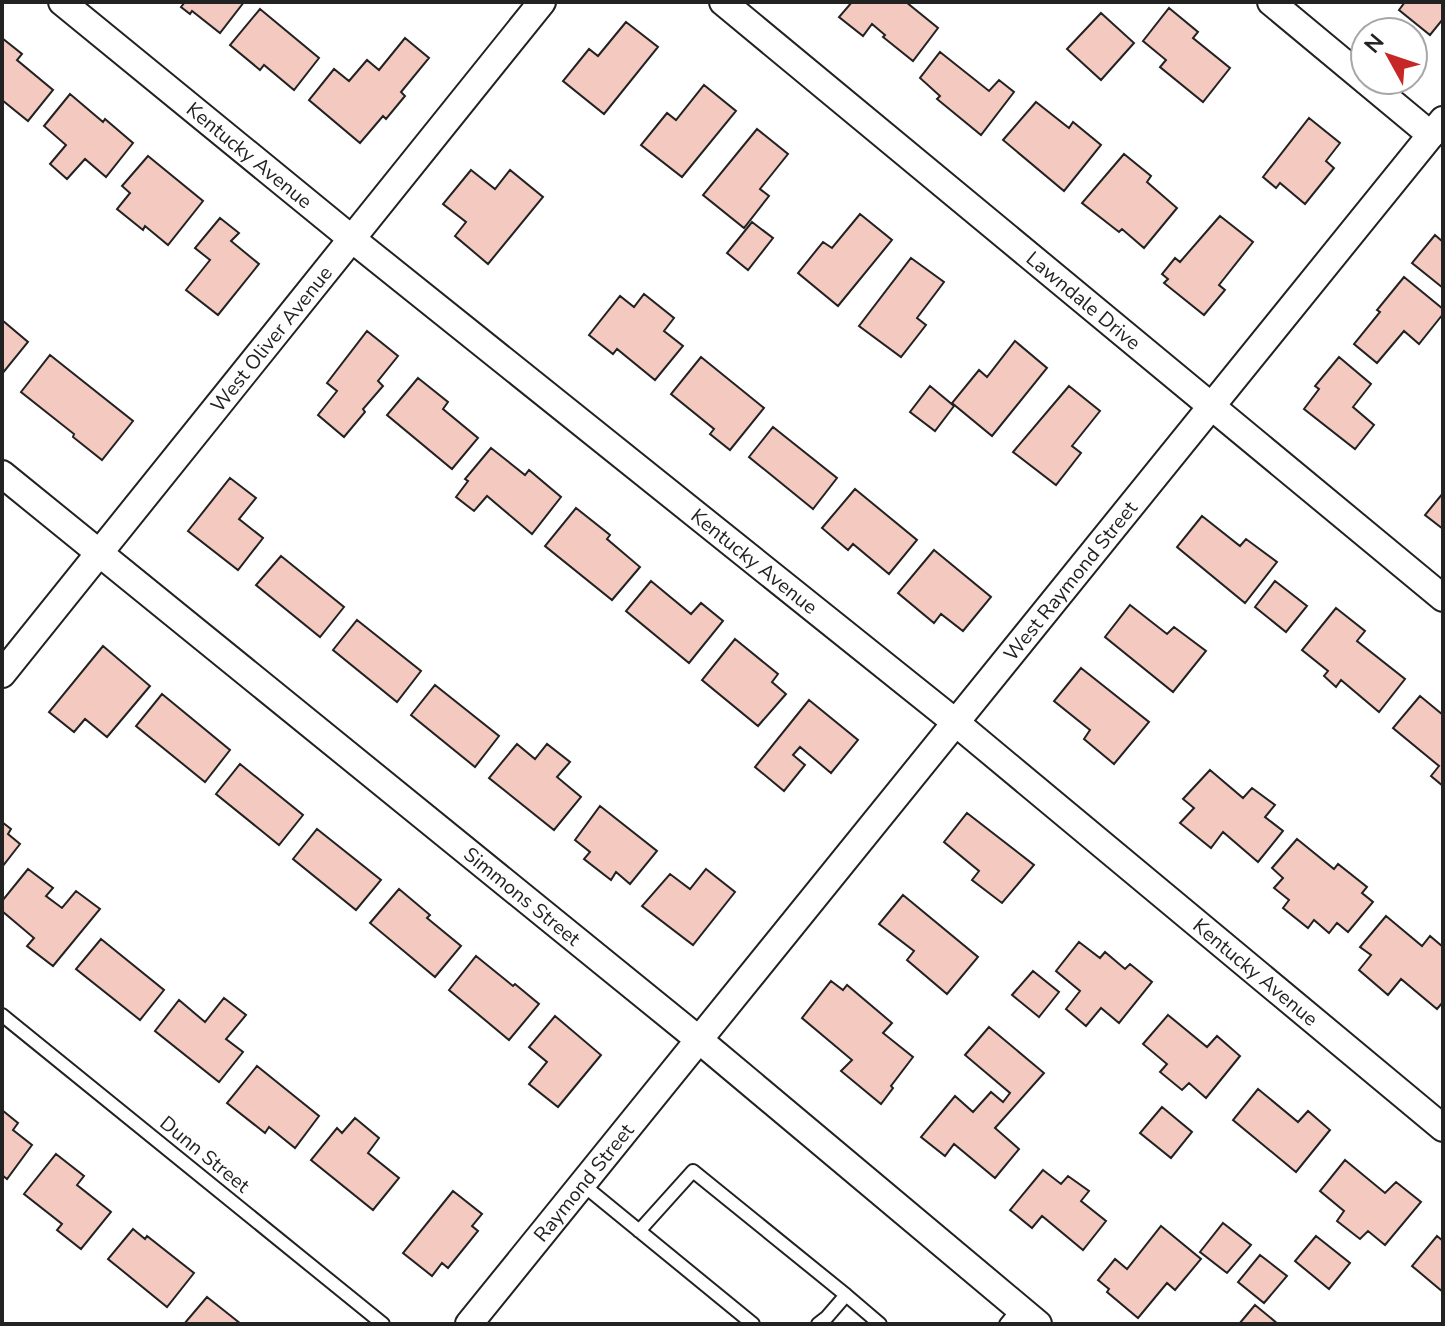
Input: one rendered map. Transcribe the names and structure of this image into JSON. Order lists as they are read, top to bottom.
{
  "streets": {
    "street": [
      "Kentucky Avenue",
      "Lawndale Drive",
      "West Oliver Avenue",
      "West Raymond Street",
      "Simmons Street",
      "Raymond Street"
    ],
    "lane": ["Dunn Street"]
  },
  "crossings": [
    ["Kentucky Avenue", "West Oliver Avenue"],
    ["Kentucky Avenue", "West Raymond Street"],
    ["Lawndale Drive", "West Raymond Street"],
    ["West Oliver Avenue", "Simmons Street"],
    ["West Raymond Street", "Simmons Street"],
    ["West Raymond Street", "Raymond Street"],
    ["Simmons Street", "Raymond Street"]
  ],
  "north": "top left"
}
